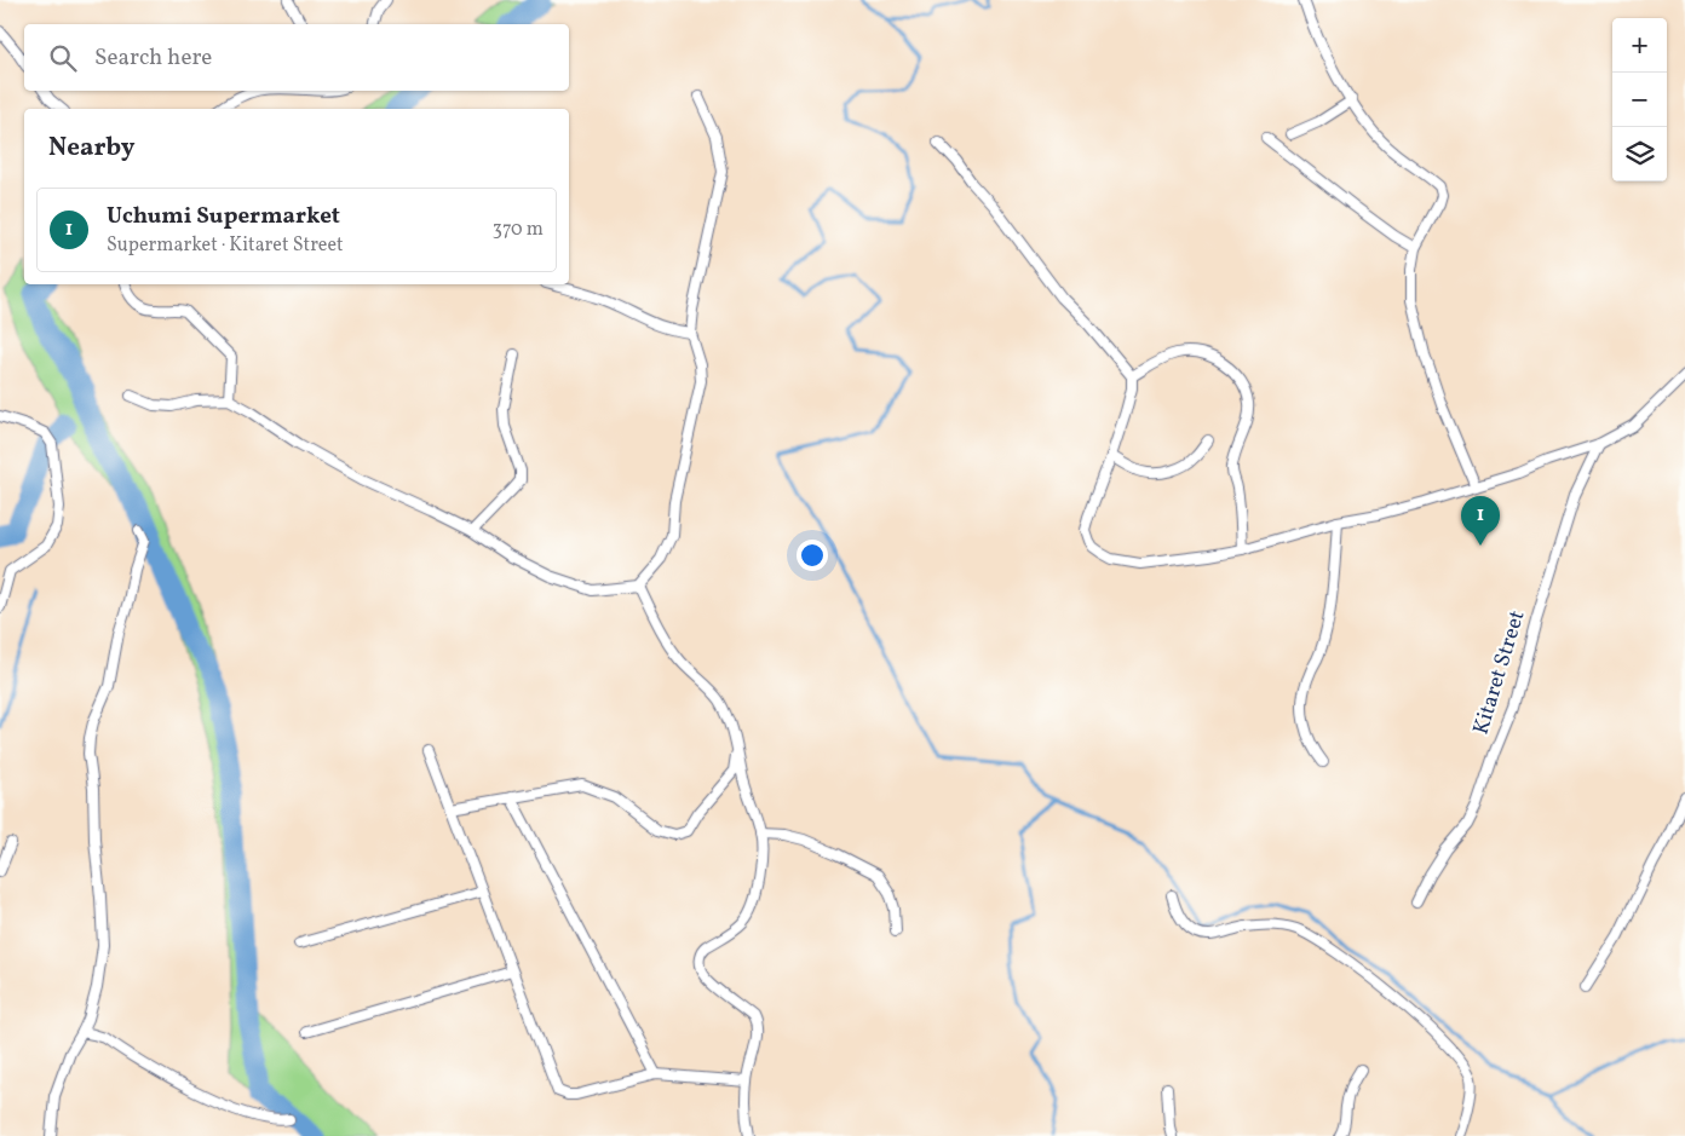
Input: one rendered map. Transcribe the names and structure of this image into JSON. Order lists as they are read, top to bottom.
{
  "streets": {
    "street": ["Kitaret Street"]
  },
  "page": {
    "map_buttons": ["+", "−"],
    "search": "Search here",
    "heading": "Nearby",
    "list": [
      {
        "mark": "1",
        "name": "Uchumi Supermarket",
        "note": "Supermarket · Kitaret Street",
        "value": "370 m"
      }
    ],
    "pins": "1"
  }
}
